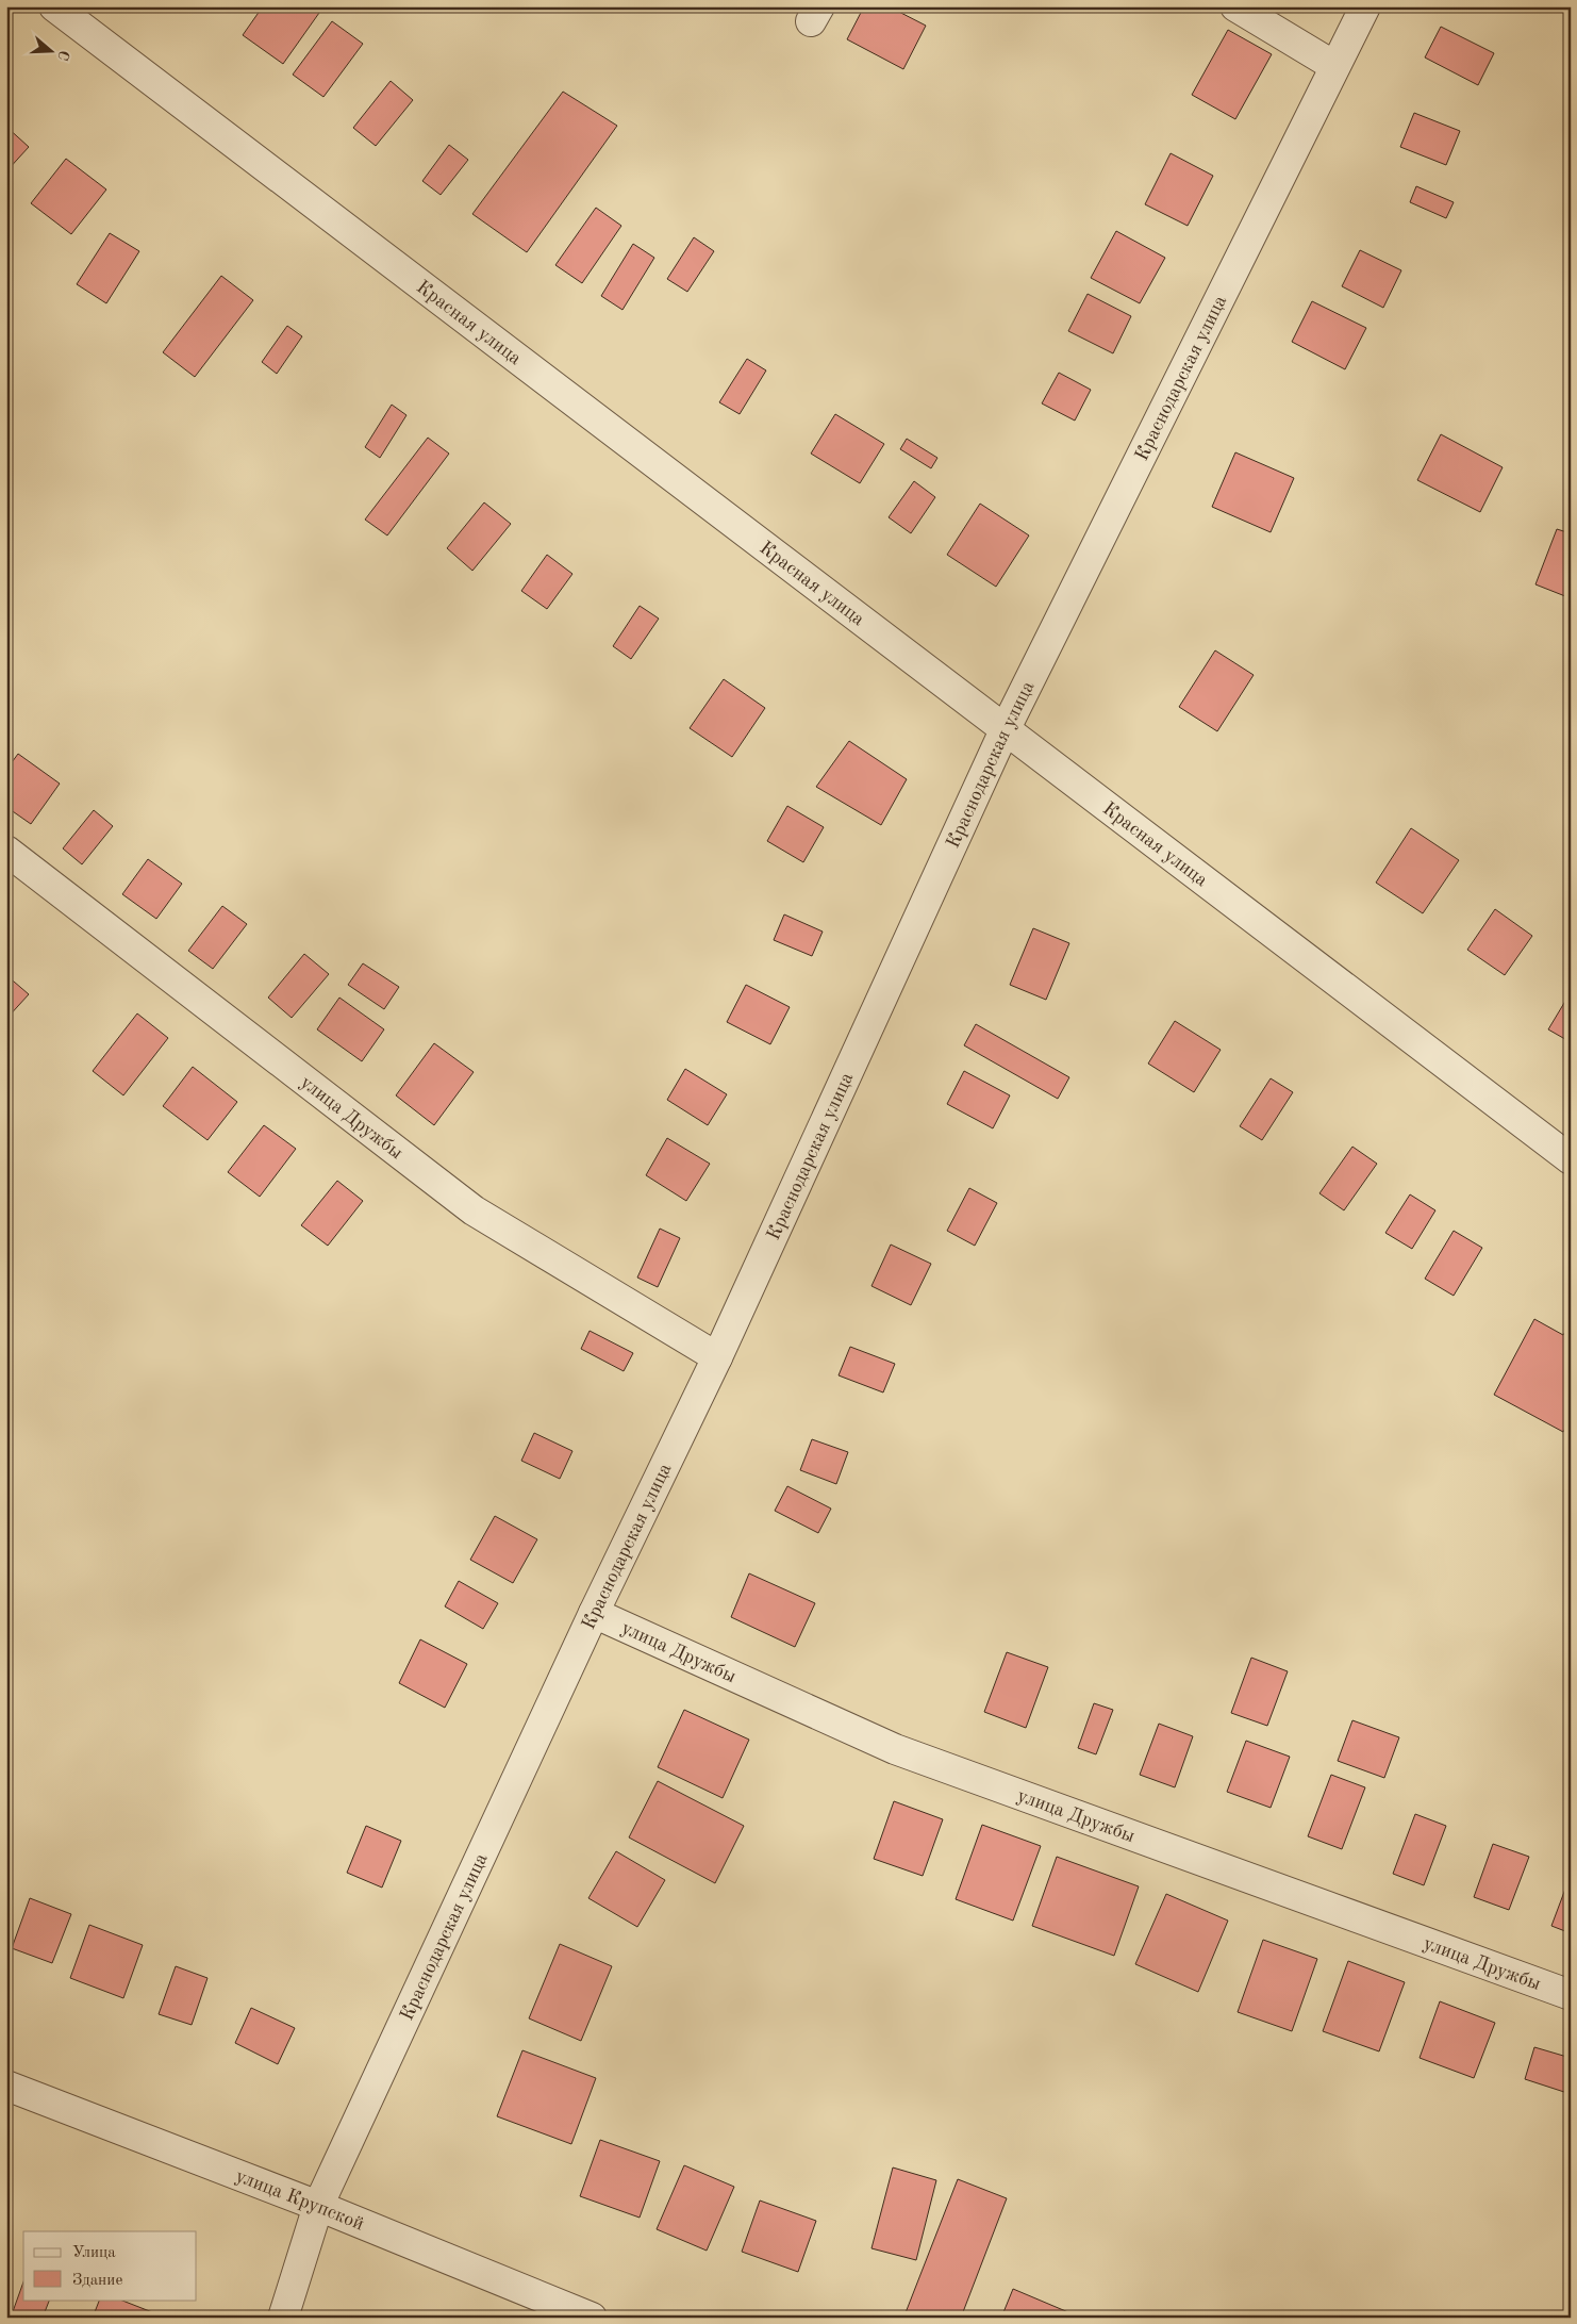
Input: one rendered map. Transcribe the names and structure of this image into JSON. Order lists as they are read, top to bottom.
{
  "streets": {
    "street": [
      "Красная улица",
      "Краснодарская улица",
      "улица Дружбы",
      "улица Крупской"
    ]
  },
  "crossings": [
    ["Красная улица", "Краснодарская улица"],
    ["Краснодарская улица", "улица Дружбы"],
    ["Краснодарская улица", "улица Крупской"]
  ],
  "legend": ["Улица", "Здание"],
  "north": "right"
}
